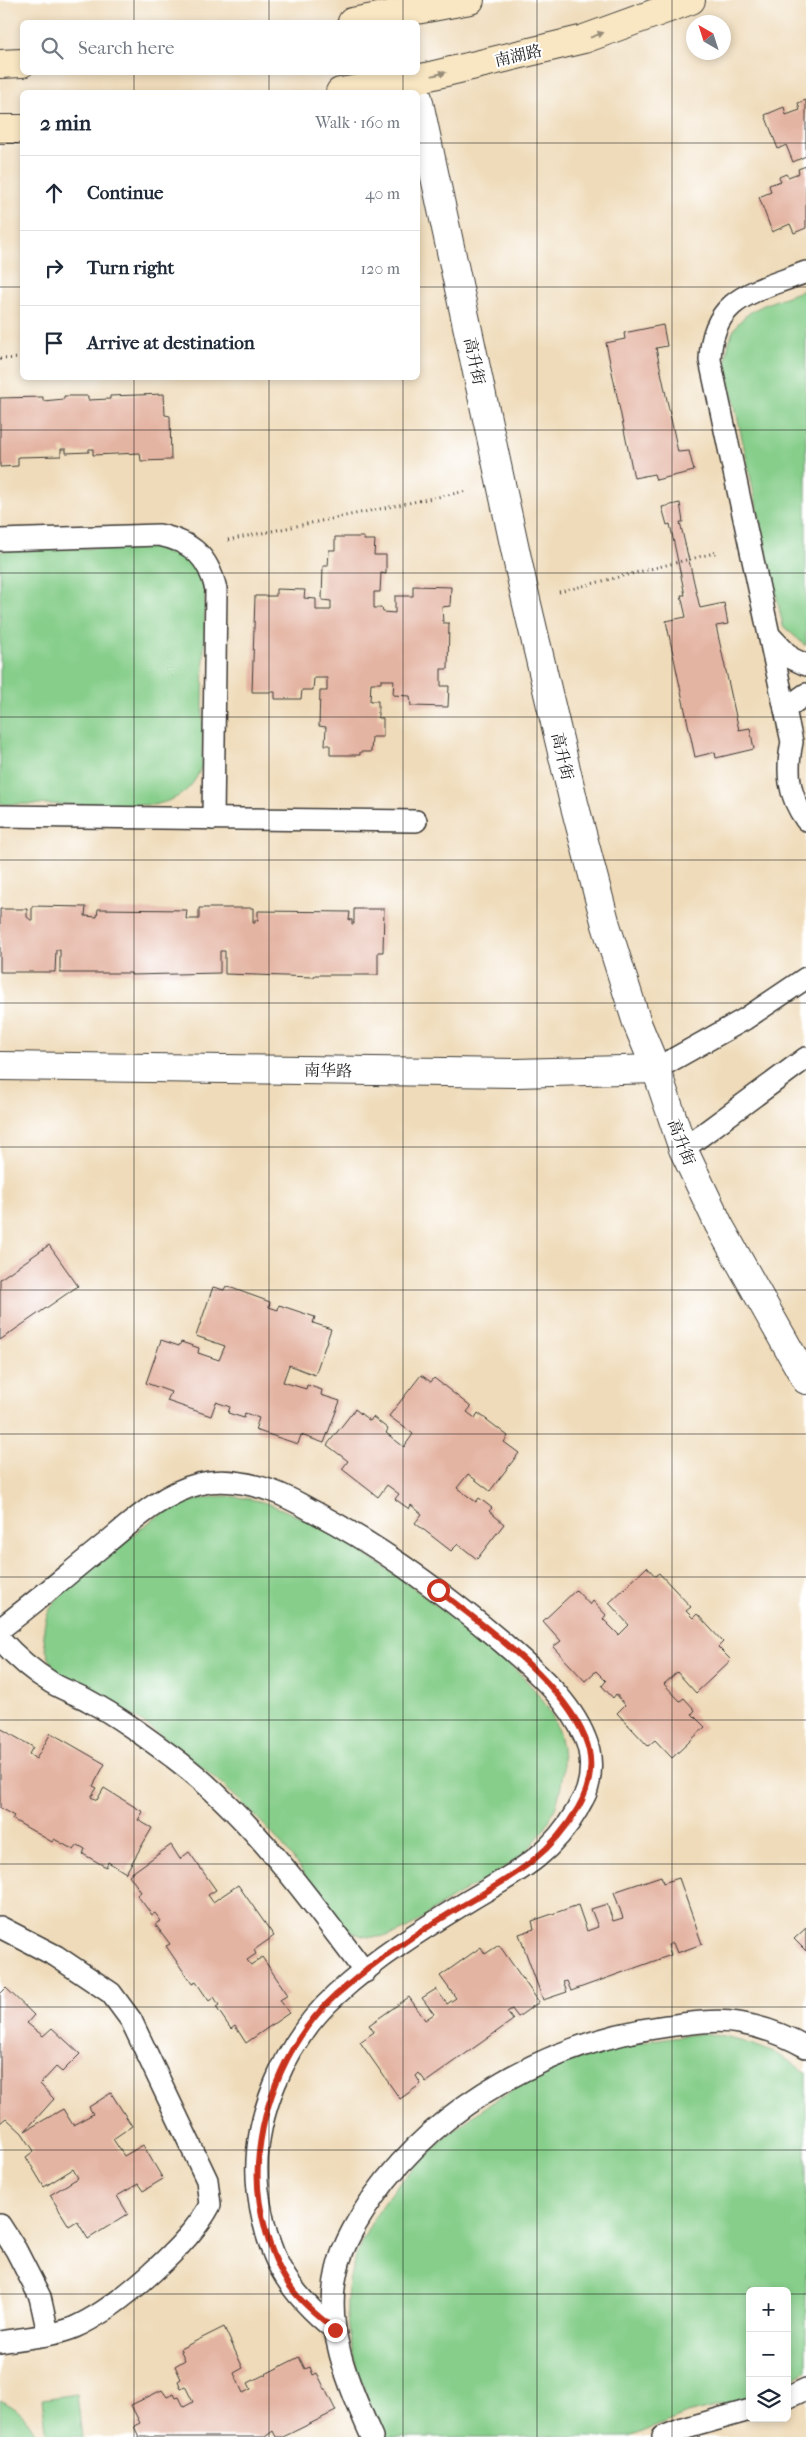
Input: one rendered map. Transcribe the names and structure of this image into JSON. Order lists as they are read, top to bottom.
{
  "streets": {
    "main road": ["南湖路"],
    "street": ["高升街", "南华路"]
  },
  "crossings": [
    ["高升街", "南华路"]
  ],
  "one_way": ["南湖路"],
  "north": "top left",
  "page": {
    "search": "Search here",
    "heading": ["2 min", "Walk · 160 m"],
    "list": [
      ["Continue", "40 m"],
      ["Turn right", "120 m"],
      "Arrive at destination"
    ],
    "map_buttons": ["+", "−"]
  }
}
